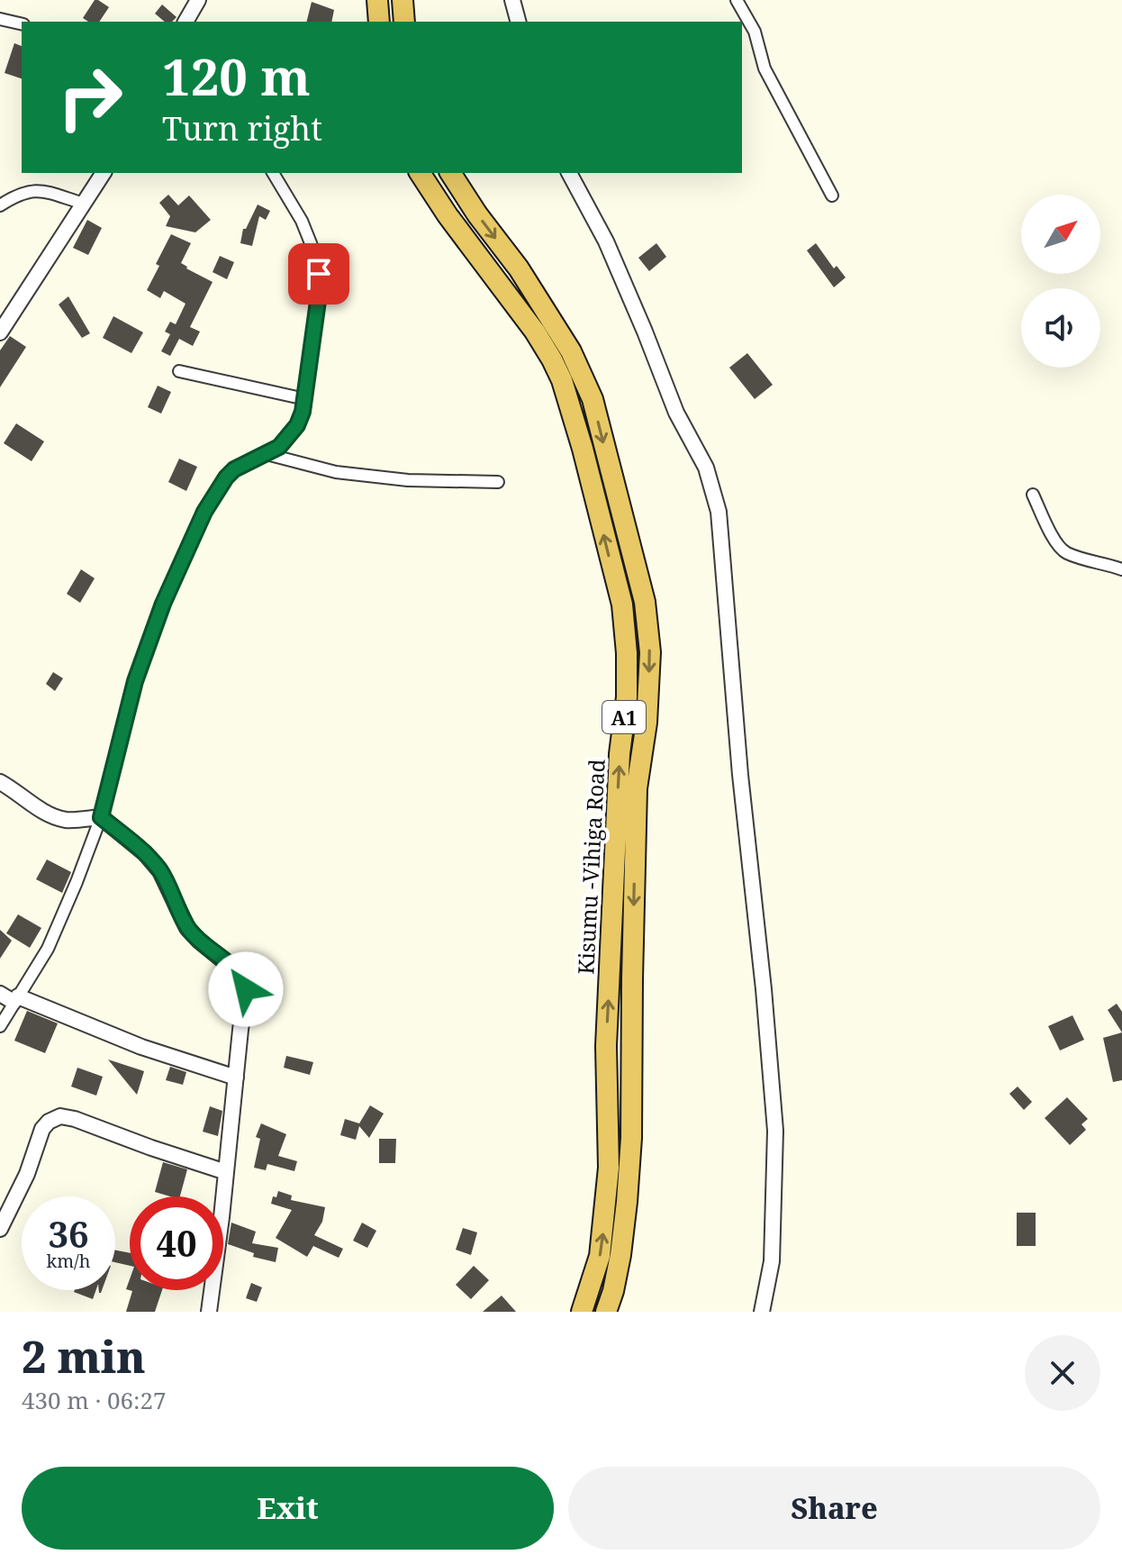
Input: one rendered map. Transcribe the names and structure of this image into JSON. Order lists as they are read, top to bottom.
{
  "streets": {
    "highway": ["A1", "Kisumu -Vihiga Road"]
  },
  "north": "top right",
  "page": {
    "turn": ["120 m", "Turn right"],
    "speed": "36 km/h",
    "limit": "40",
    "heading": ["2 min", "430 m · 06:27"],
    "buttons": ["Exit", "Share"]
  }
}
